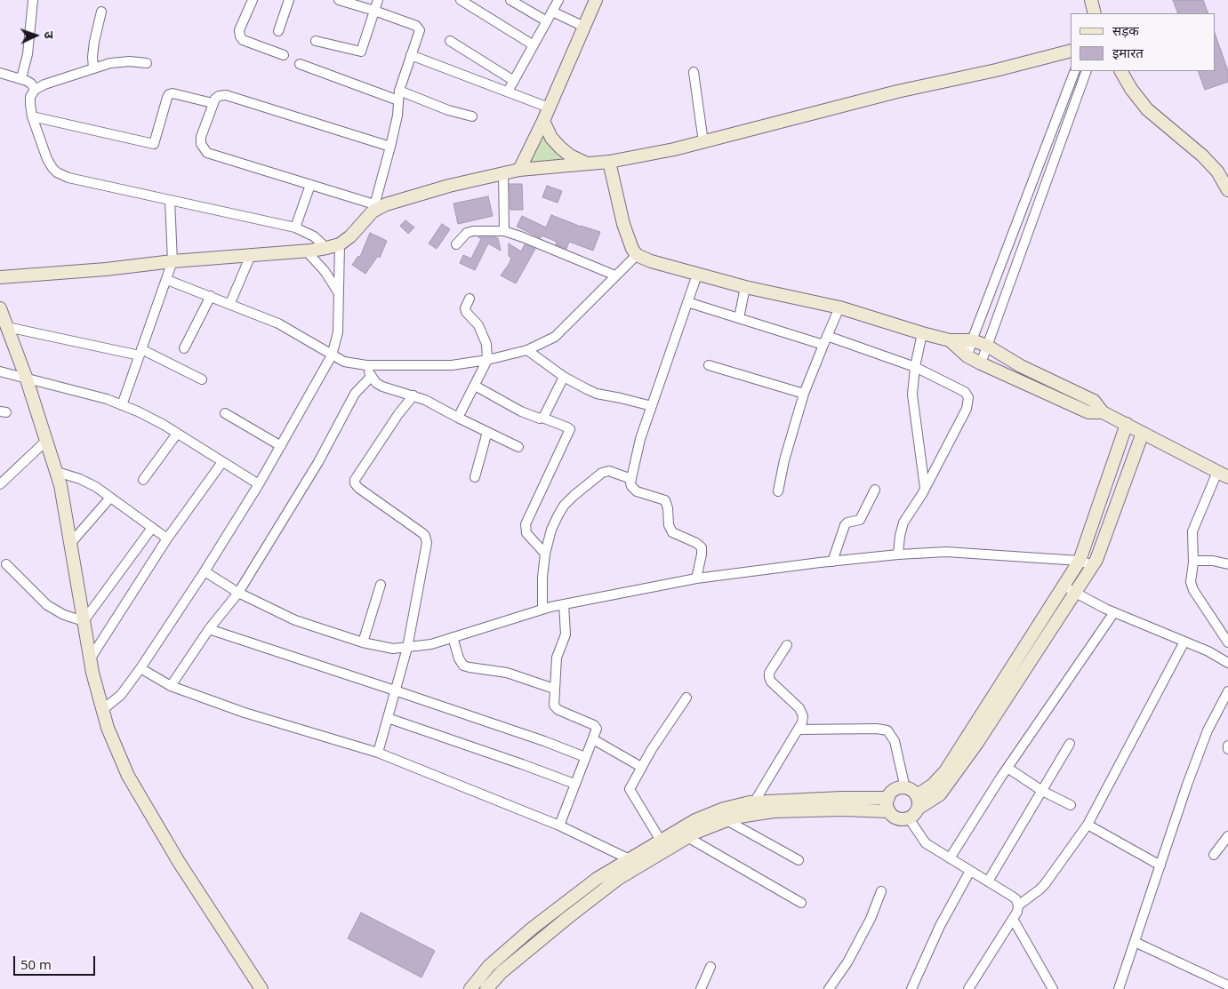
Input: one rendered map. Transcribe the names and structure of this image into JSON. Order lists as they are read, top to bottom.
{
  "legend": ["सड़क", "इमारत"],
  "scale_bar": "50 m",
  "north": "right"
}
